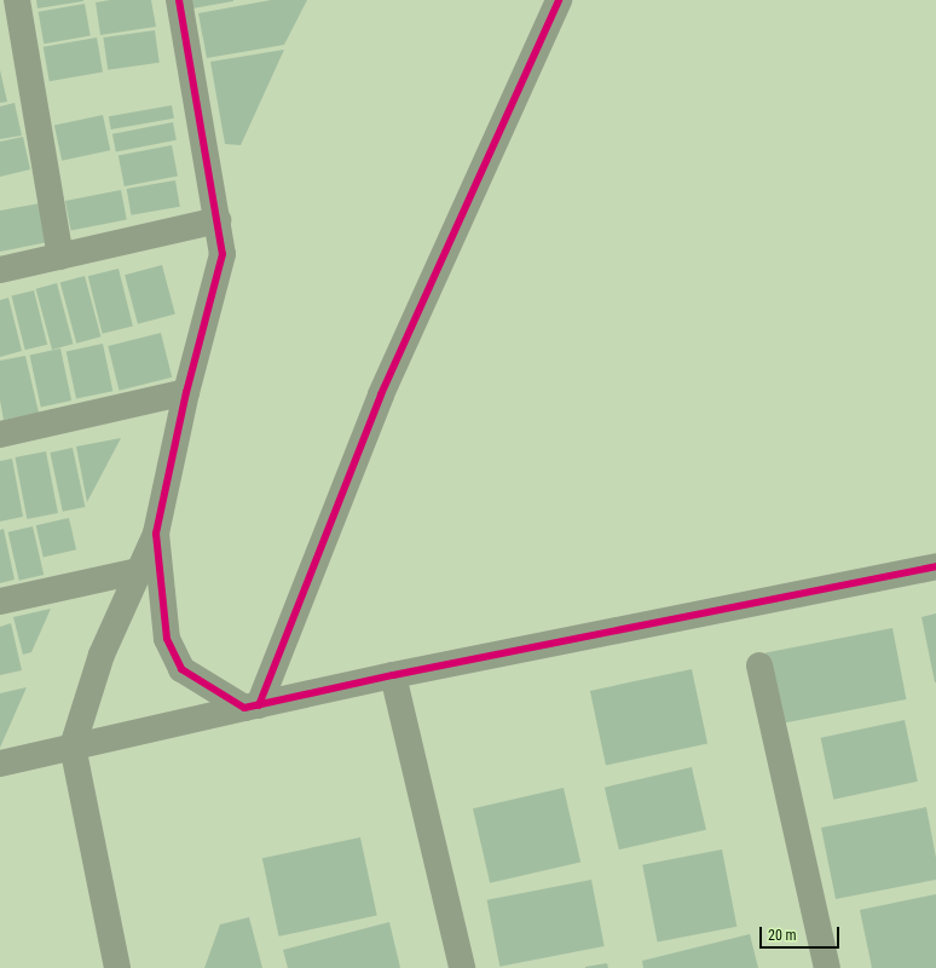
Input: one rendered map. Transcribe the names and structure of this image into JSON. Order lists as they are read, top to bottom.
{
  "scale_bar": "20 m"
}
